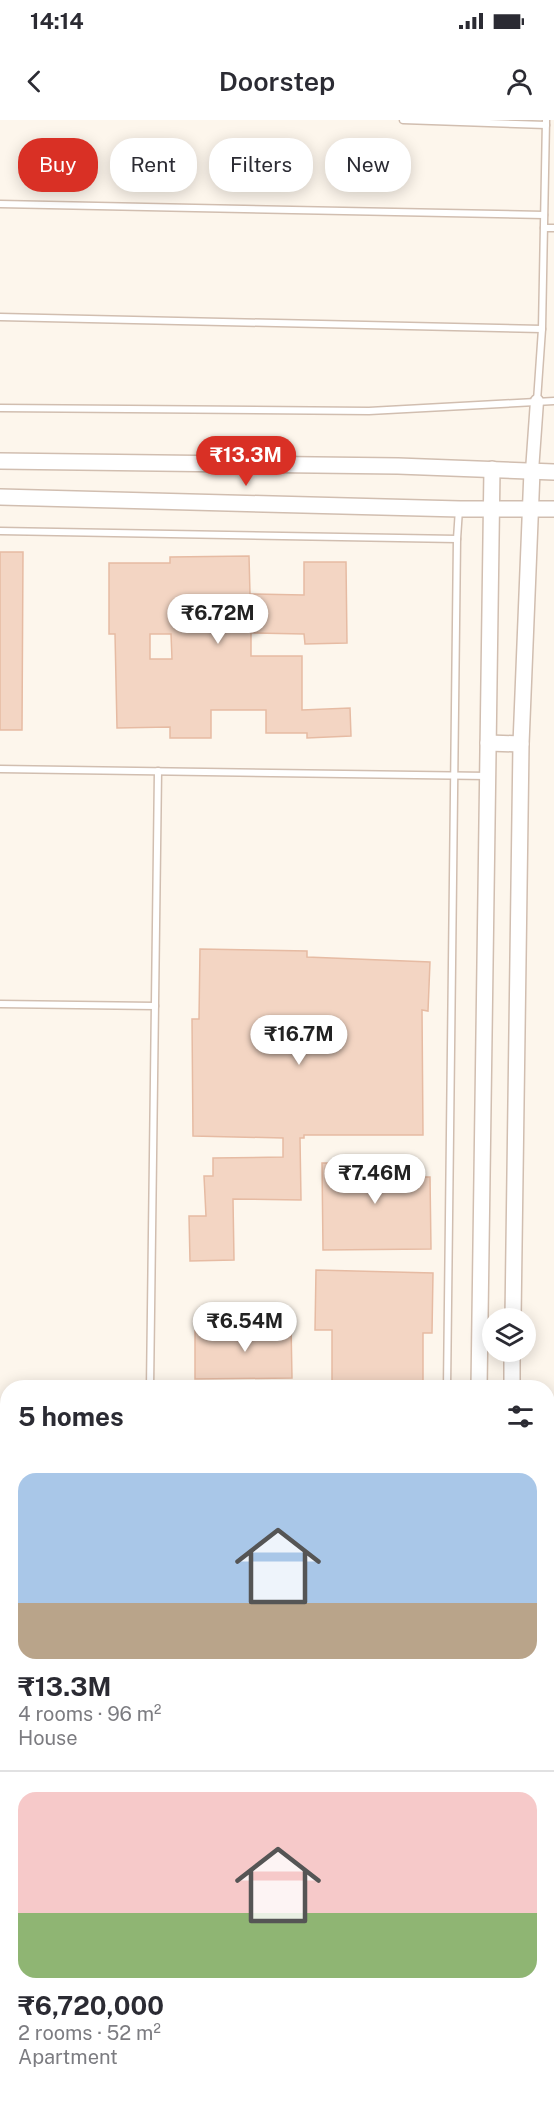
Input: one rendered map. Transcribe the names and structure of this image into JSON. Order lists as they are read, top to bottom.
{
  "page": {
    "status": "14:14",
    "header": "Doorstep",
    "chip": [
      "Buy",
      "Rent",
      "Filters",
      "New"
    ],
    "price": [
      "₹13.3M",
      "₹6.72M",
      "₹16.7M",
      "₹7.46M",
      "₹6.54M"
    ],
    "heading": "5 homes",
    "list": [
      {
        "name": "₹13.3M",
        "note": "4 rooms · 96 m² · House"
      },
      {
        "name": "₹6,720,000",
        "note": "2 rooms · 52 m² · Apartment"
      }
    ]
  }
}
